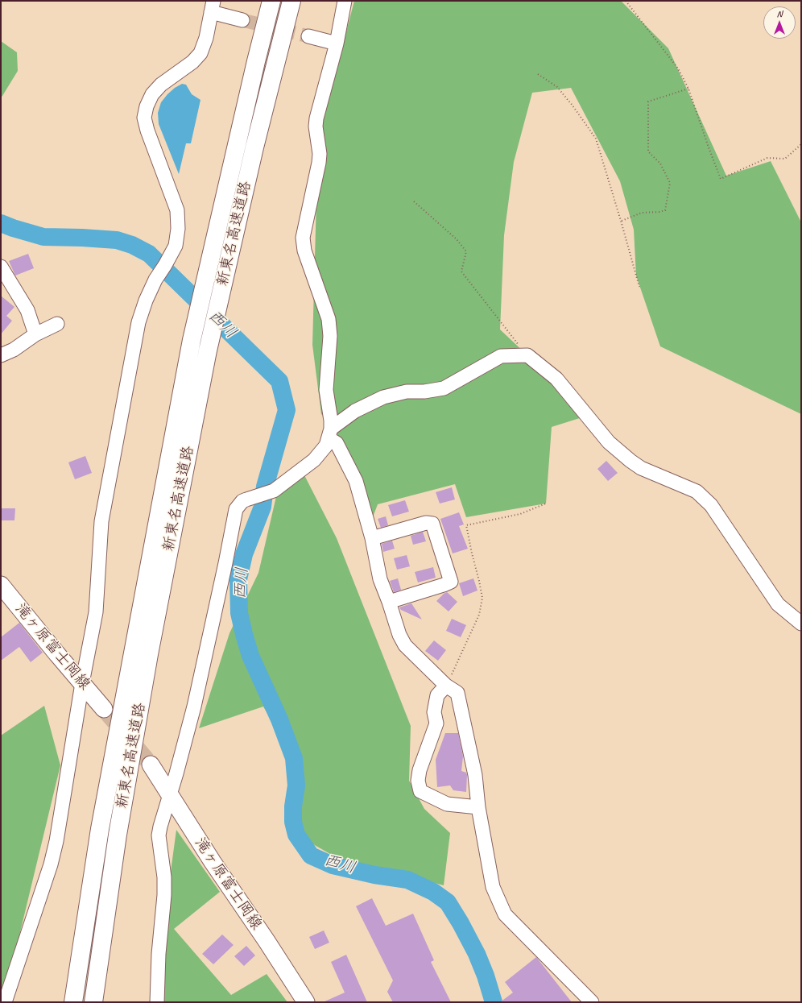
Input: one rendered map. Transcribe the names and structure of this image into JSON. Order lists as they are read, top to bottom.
{
  "streets": {
    "highway": ["新東名高速道路"],
    "main road": ["滝ヶ原富士岡線"]
  },
  "water": ["西川"],
  "north": "top"
}
